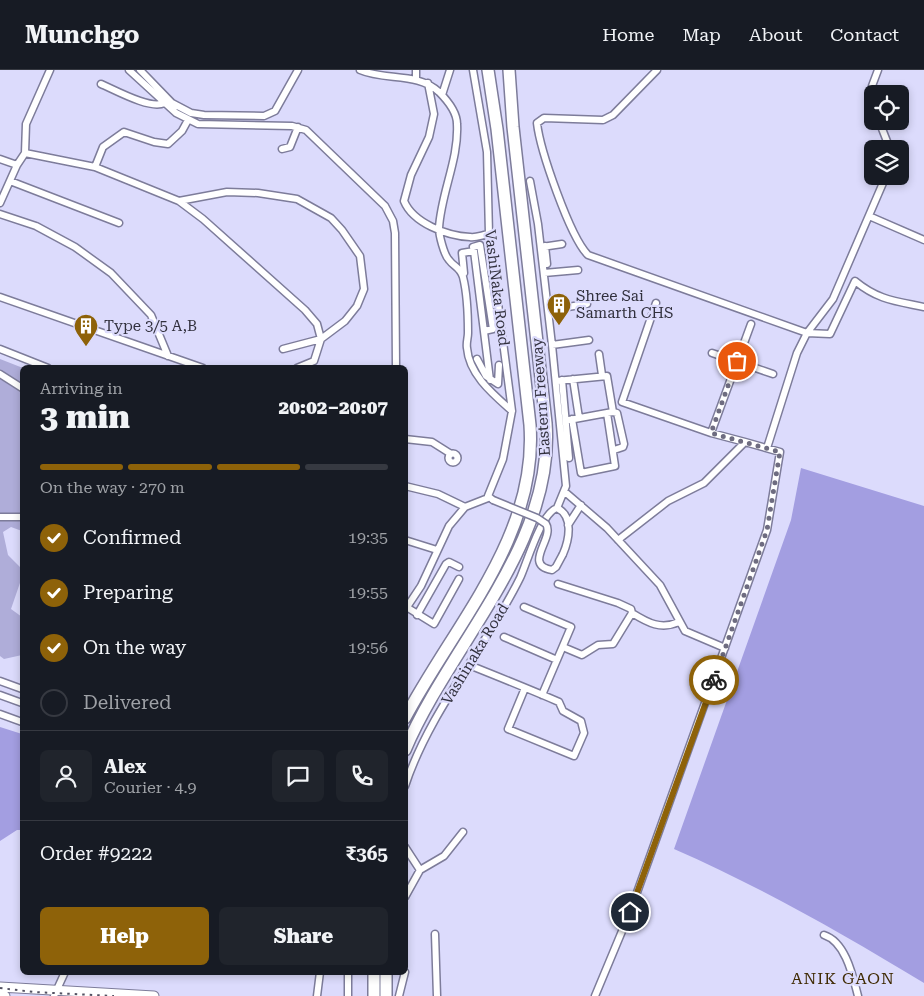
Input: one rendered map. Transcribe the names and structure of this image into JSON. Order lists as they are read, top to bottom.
{
  "streets": {
    "highway": ["Eastern Freeway"],
    "street": ["VashiNaka Road", "Vashinaka Road"]
  },
  "districts": ["ANIK GAON"],
  "places": {
    "building": ["Shree Sai Samarth CHS", "Type 3/5 A,B"]
  },
  "page": {
    "header": "Munchgo",
    "nav": [
      "Home",
      "Map",
      "About",
      "Contact"
    ],
    "heading": ["3 min", "Arriving in", "20:02–20:07"],
    "panel": [
      "Alex",
      "Courier · 4.9",
      "Order #9222",
      "₹365"
    ],
    "bar": "On the way · 270 m",
    "list": [
      ["Confirmed", "19:35"],
      ["Preparing", "19:55"],
      ["On the way", "19:56"],
      "Delivered"
    ],
    "buttons": ["Help", "Share"]
  }
}
